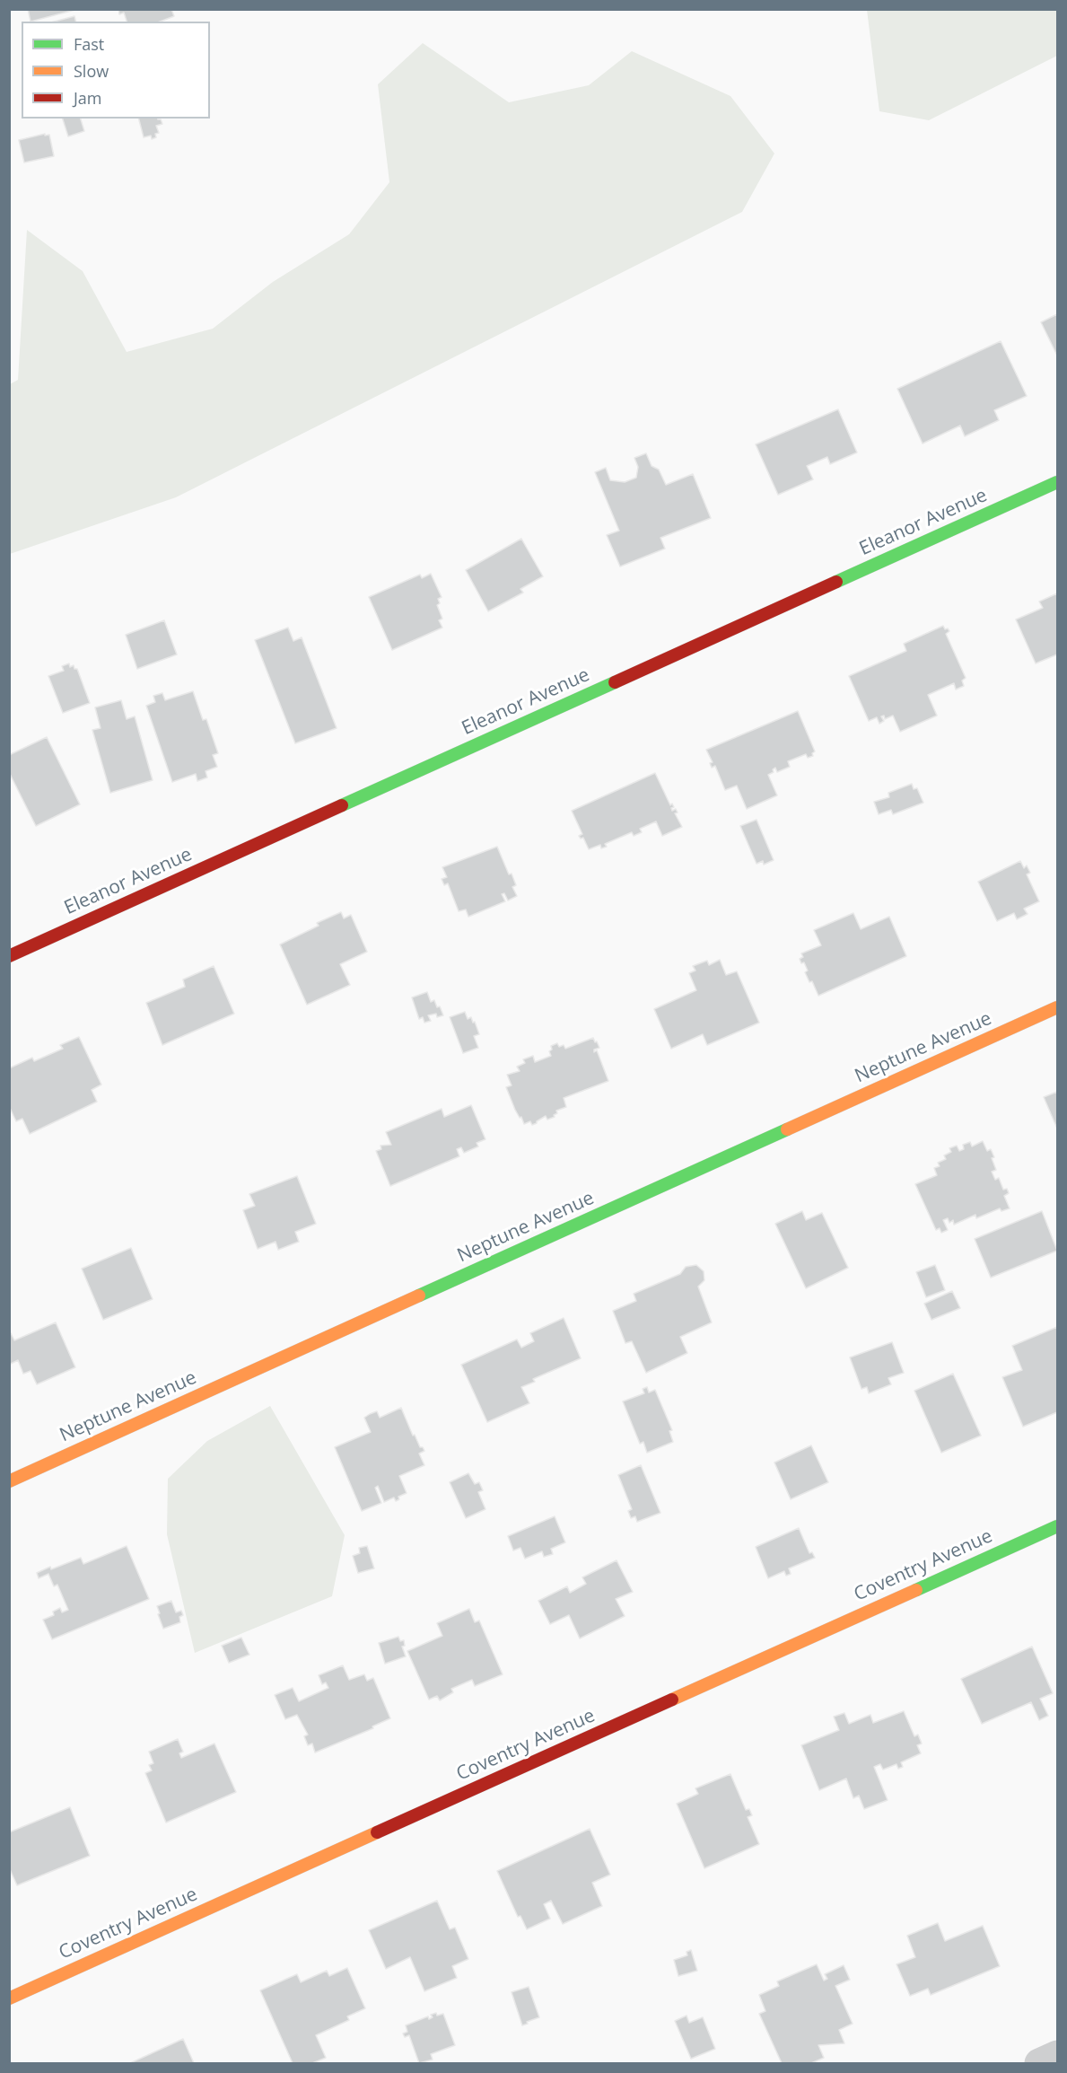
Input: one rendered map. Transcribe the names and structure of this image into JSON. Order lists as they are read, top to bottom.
{
  "streets": {
    "street": ["Eleanor Avenue", "Neptune Avenue", "Coventry Avenue"]
  },
  "legend": ["Fast", "Slow", "Jam"]
}
